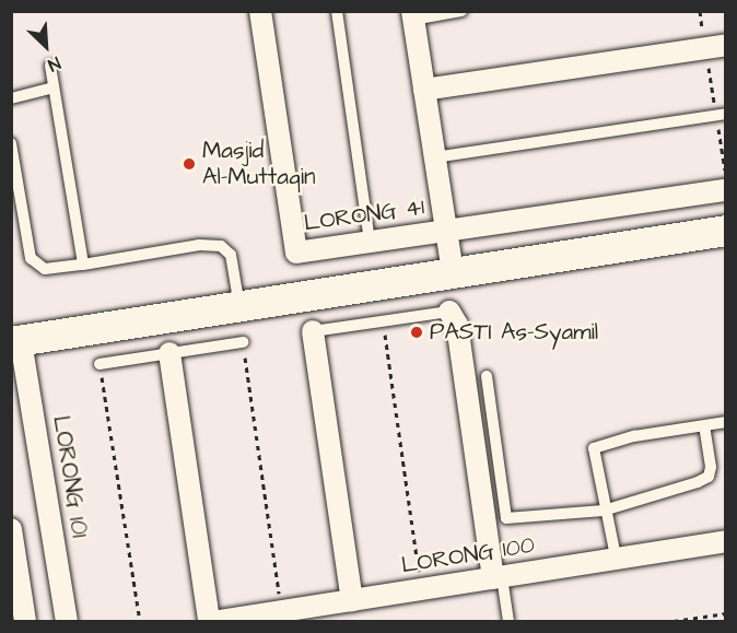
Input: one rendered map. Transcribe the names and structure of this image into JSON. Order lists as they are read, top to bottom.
{
  "streets": {
    "street": ["LORONG 41", "LORONG 101", "LORONG 100"]
  },
  "places": ["Masjid Al-Muttaqin", "PASTI As-Syamil"],
  "north": "bottom right"
}
